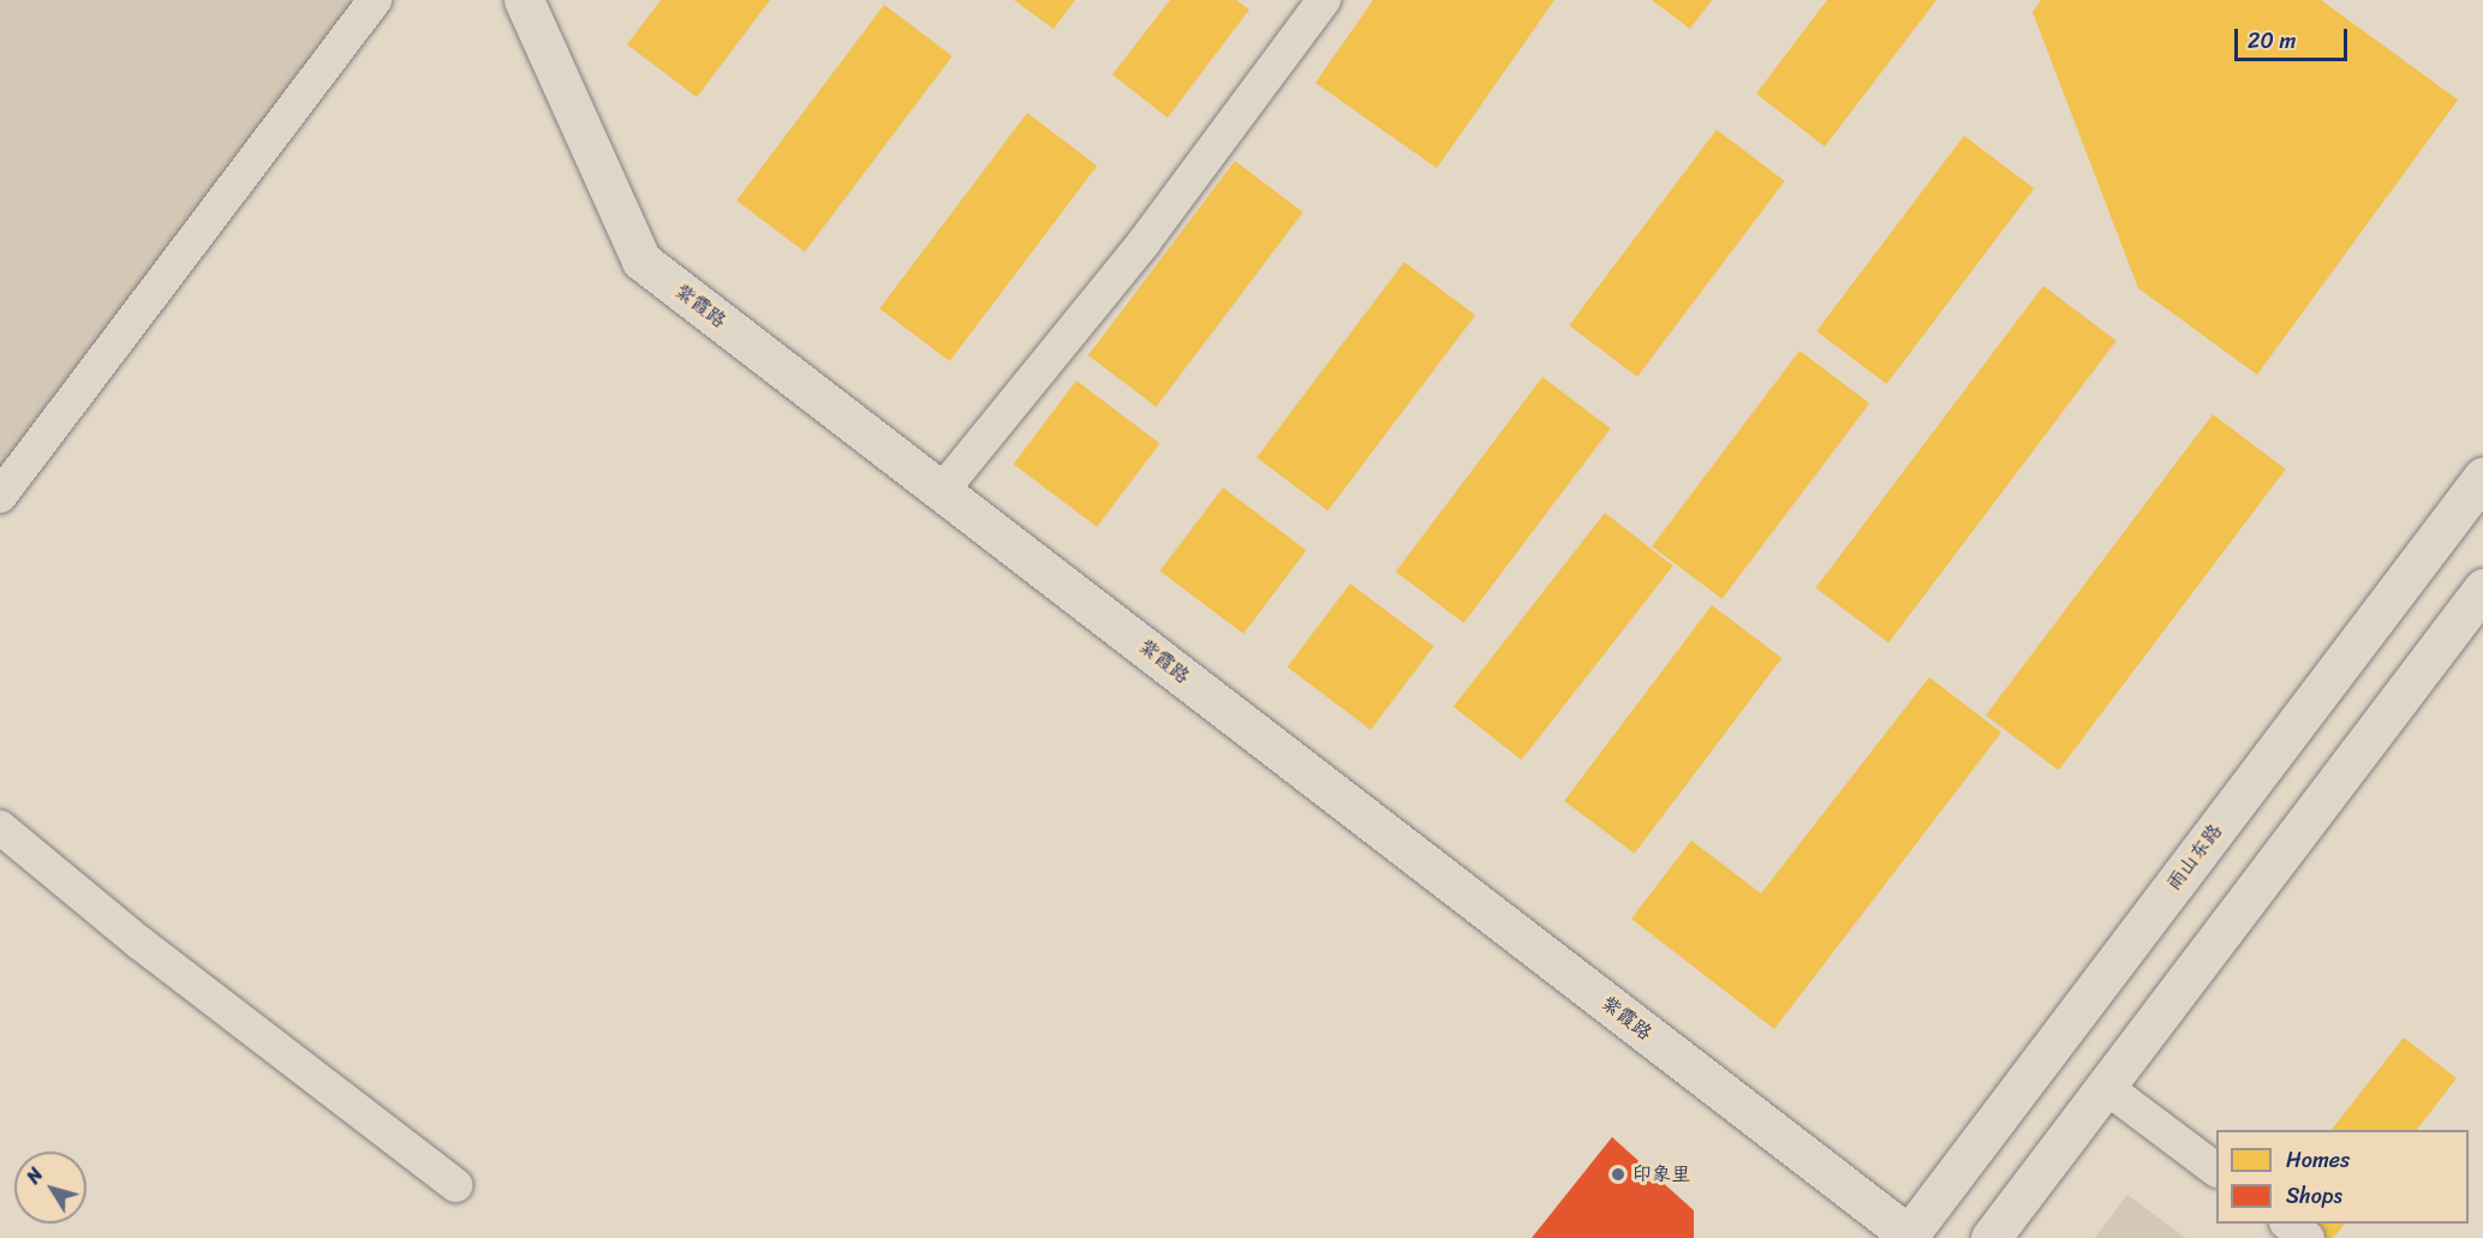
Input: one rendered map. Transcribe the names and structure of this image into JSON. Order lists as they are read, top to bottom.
{
  "streets": {
    "street": ["紫霞路", "雨山东路"]
  },
  "crossings": [
    ["紫霞路", "雨山东路"]
  ],
  "places": ["印象里"],
  "legend": ["Homes", "Shops"],
  "scale_bar": "20 m",
  "north": "top left"
}
